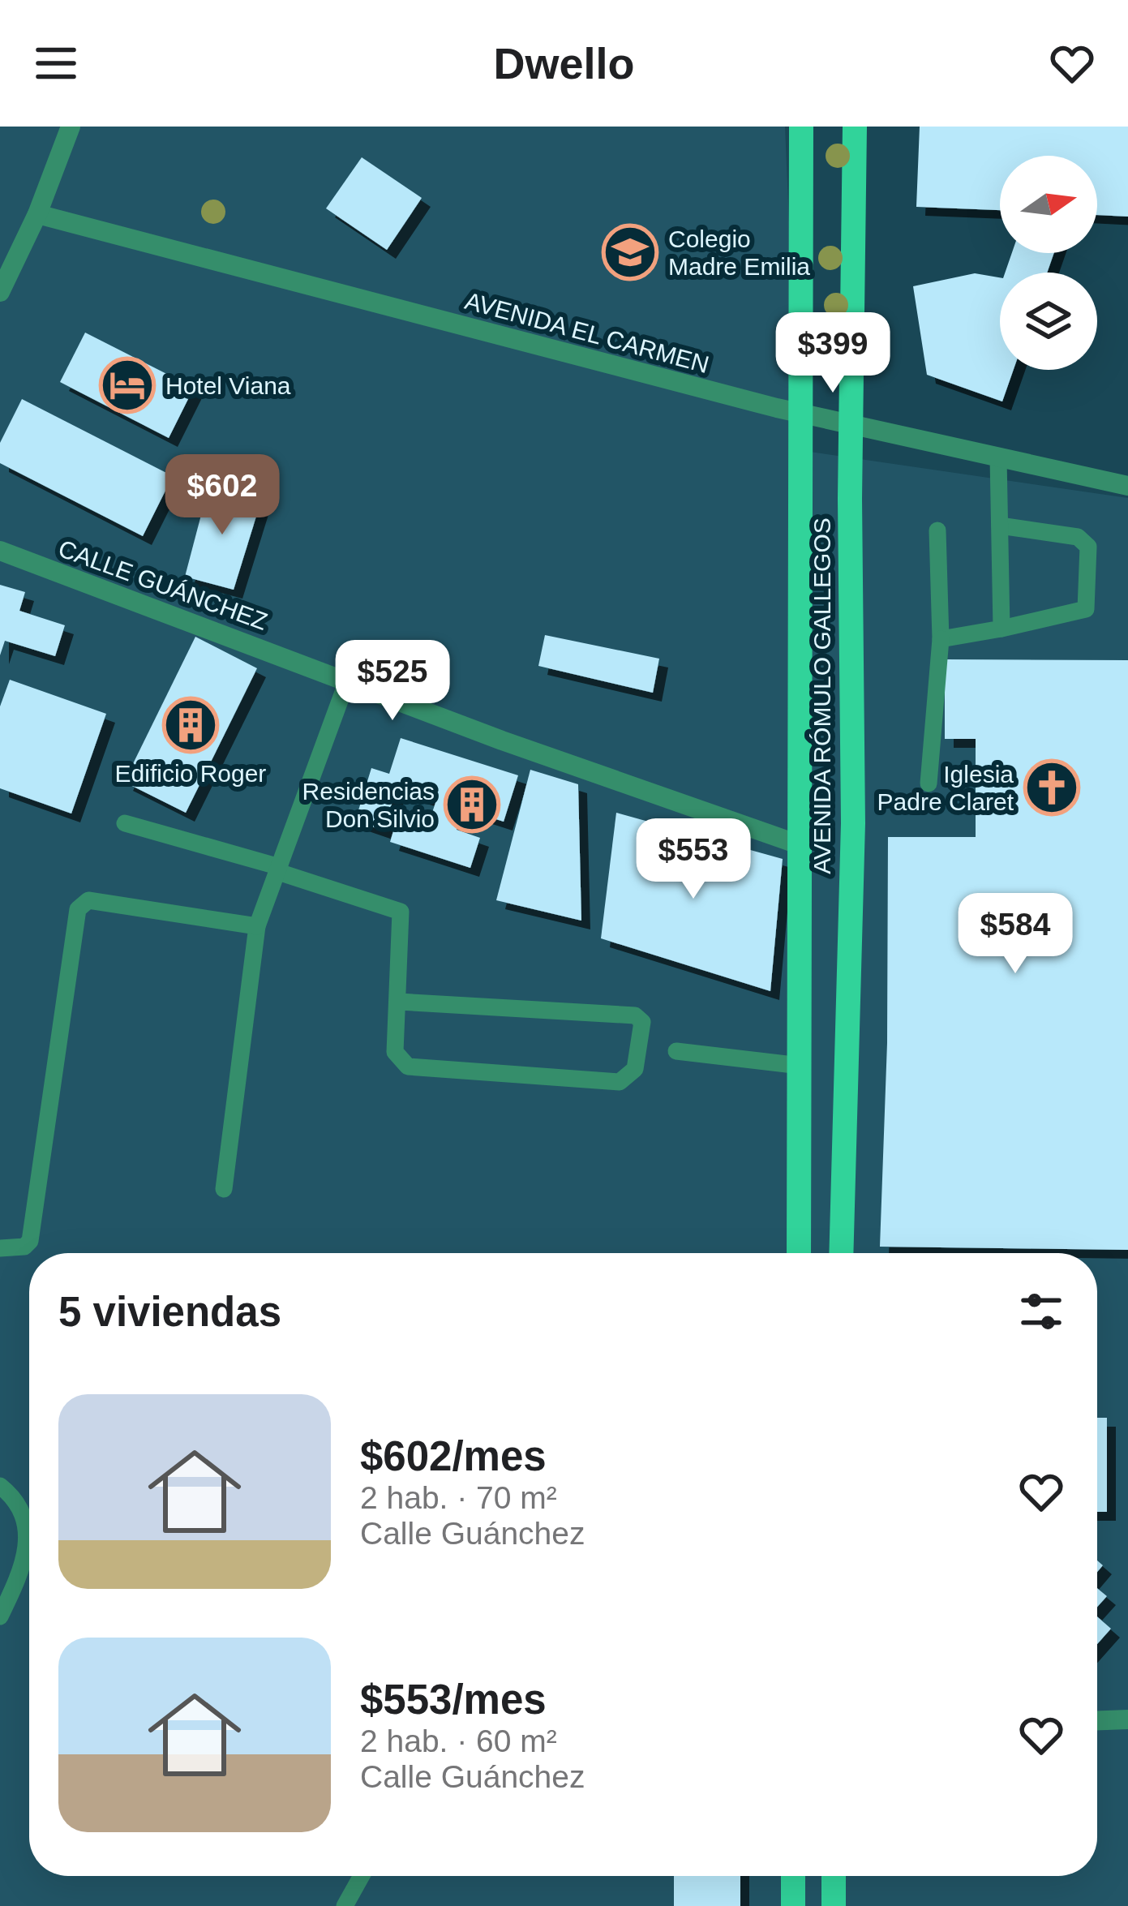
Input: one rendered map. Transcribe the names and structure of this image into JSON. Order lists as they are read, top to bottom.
{
  "streets": {
    "main road": ["AVENIDA RÓMULO GALLEGOS"],
    "street": ["AVENIDA EL CARMEN", "CALLE GUÁNCHEZ"]
  },
  "crossings": [
    ["AVENIDA EL CARMEN", "AVENIDA RÓMULO GALLEGOS"],
    ["CALLE GUÁNCHEZ", "AVENIDA RÓMULO GALLEGOS"]
  ],
  "places": {
    "school or university": ["Colegio Madre Emilia"],
    "hotel": ["Hotel Viana"],
    "building": ["Edificio Roger", "Residencias Don Silvio"],
    "church": ["Iglesia Padre Claret"]
  },
  "north": "right",
  "page": {
    "header": "Dwello",
    "price": [
      "$399",
      "$602",
      "$525",
      "$553",
      "$584"
    ],
    "heading": "5 viviendas",
    "list": [
      {
        "name": "$602/mes",
        "note": "2 hab. · 70 m² · Calle Guánchez"
      },
      {
        "name": "$553/mes",
        "note": "2 hab. · 60 m² · Calle Guánchez"
      }
    ]
  }
}
